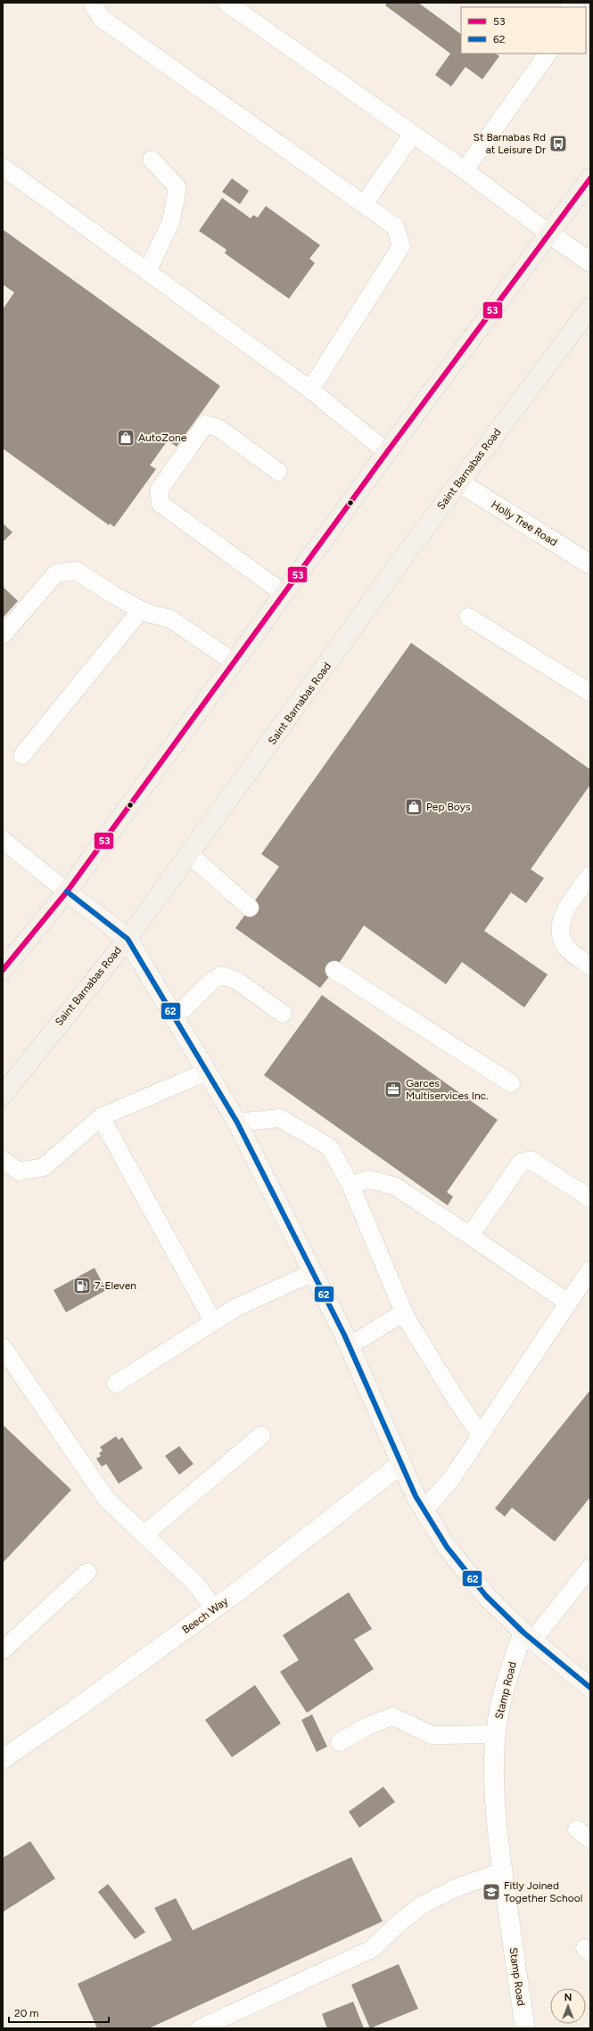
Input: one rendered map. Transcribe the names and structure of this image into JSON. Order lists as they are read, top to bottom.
{
  "streets": {
    "main road": ["Saint Barnabas Road"],
    "street": ["Holly Tree Road", "Beech Way", "Stamp Road"]
  },
  "crossings": [
    ["Saint Barnabas Road", "Holly Tree Road"]
  ],
  "places": {
    "bus stop": ["St Barnabas Rd at Leisure Dr"],
    "shop": ["AutoZone", "Pep Boys"],
    "office": ["Garces Multiservices Inc."],
    "fuel station": ["7-Eleven"],
    "school or university": ["Fitly Joined Together School"]
  },
  "lines": ["transit line 53", "transit line 62"],
  "legend": ["53", "62"],
  "scale_bar": "20 m",
  "north": "top"
}
